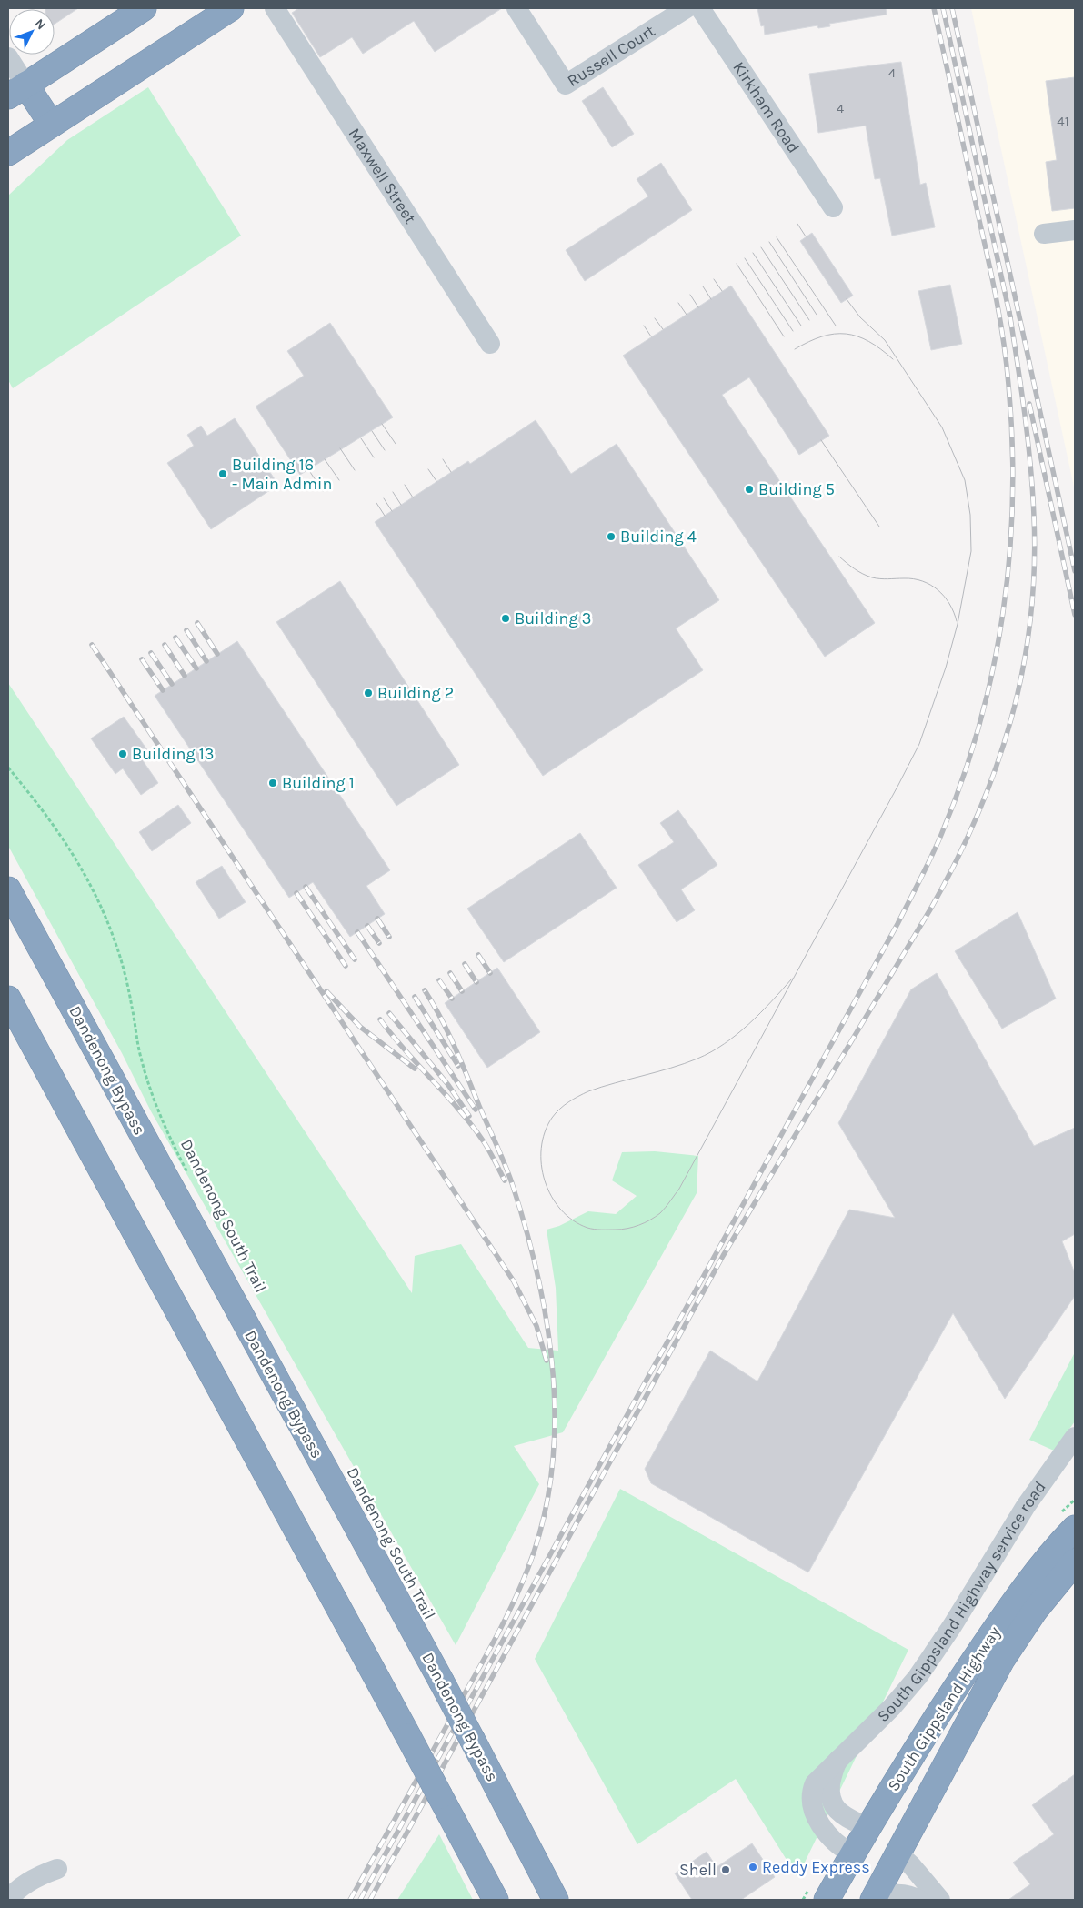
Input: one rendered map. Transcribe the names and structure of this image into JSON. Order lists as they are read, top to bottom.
{
  "streets": {
    "highway": ["Dandenong Bypass", "South Gippsland Highway"],
    "street": [
      "Russell Court",
      "Kirkham Road",
      "Maxwell Street",
      "South Gippsland Highway service road"
    ],
    "path": ["Dandenong South Trail"]
  },
  "crossings": [
    ["South Gippsland Highway service road", "South Gippsland Highway"]
  ],
  "places": [
    "Building 16 - Main Admin",
    "Building 5",
    "Building 4",
    "Building 3",
    "Building 2",
    "Building 13",
    "Building 1",
    "Reddy Express",
    "Shell"
  ],
  "house_numbers": ["4", "4", "41"],
  "north": "top right"
}
